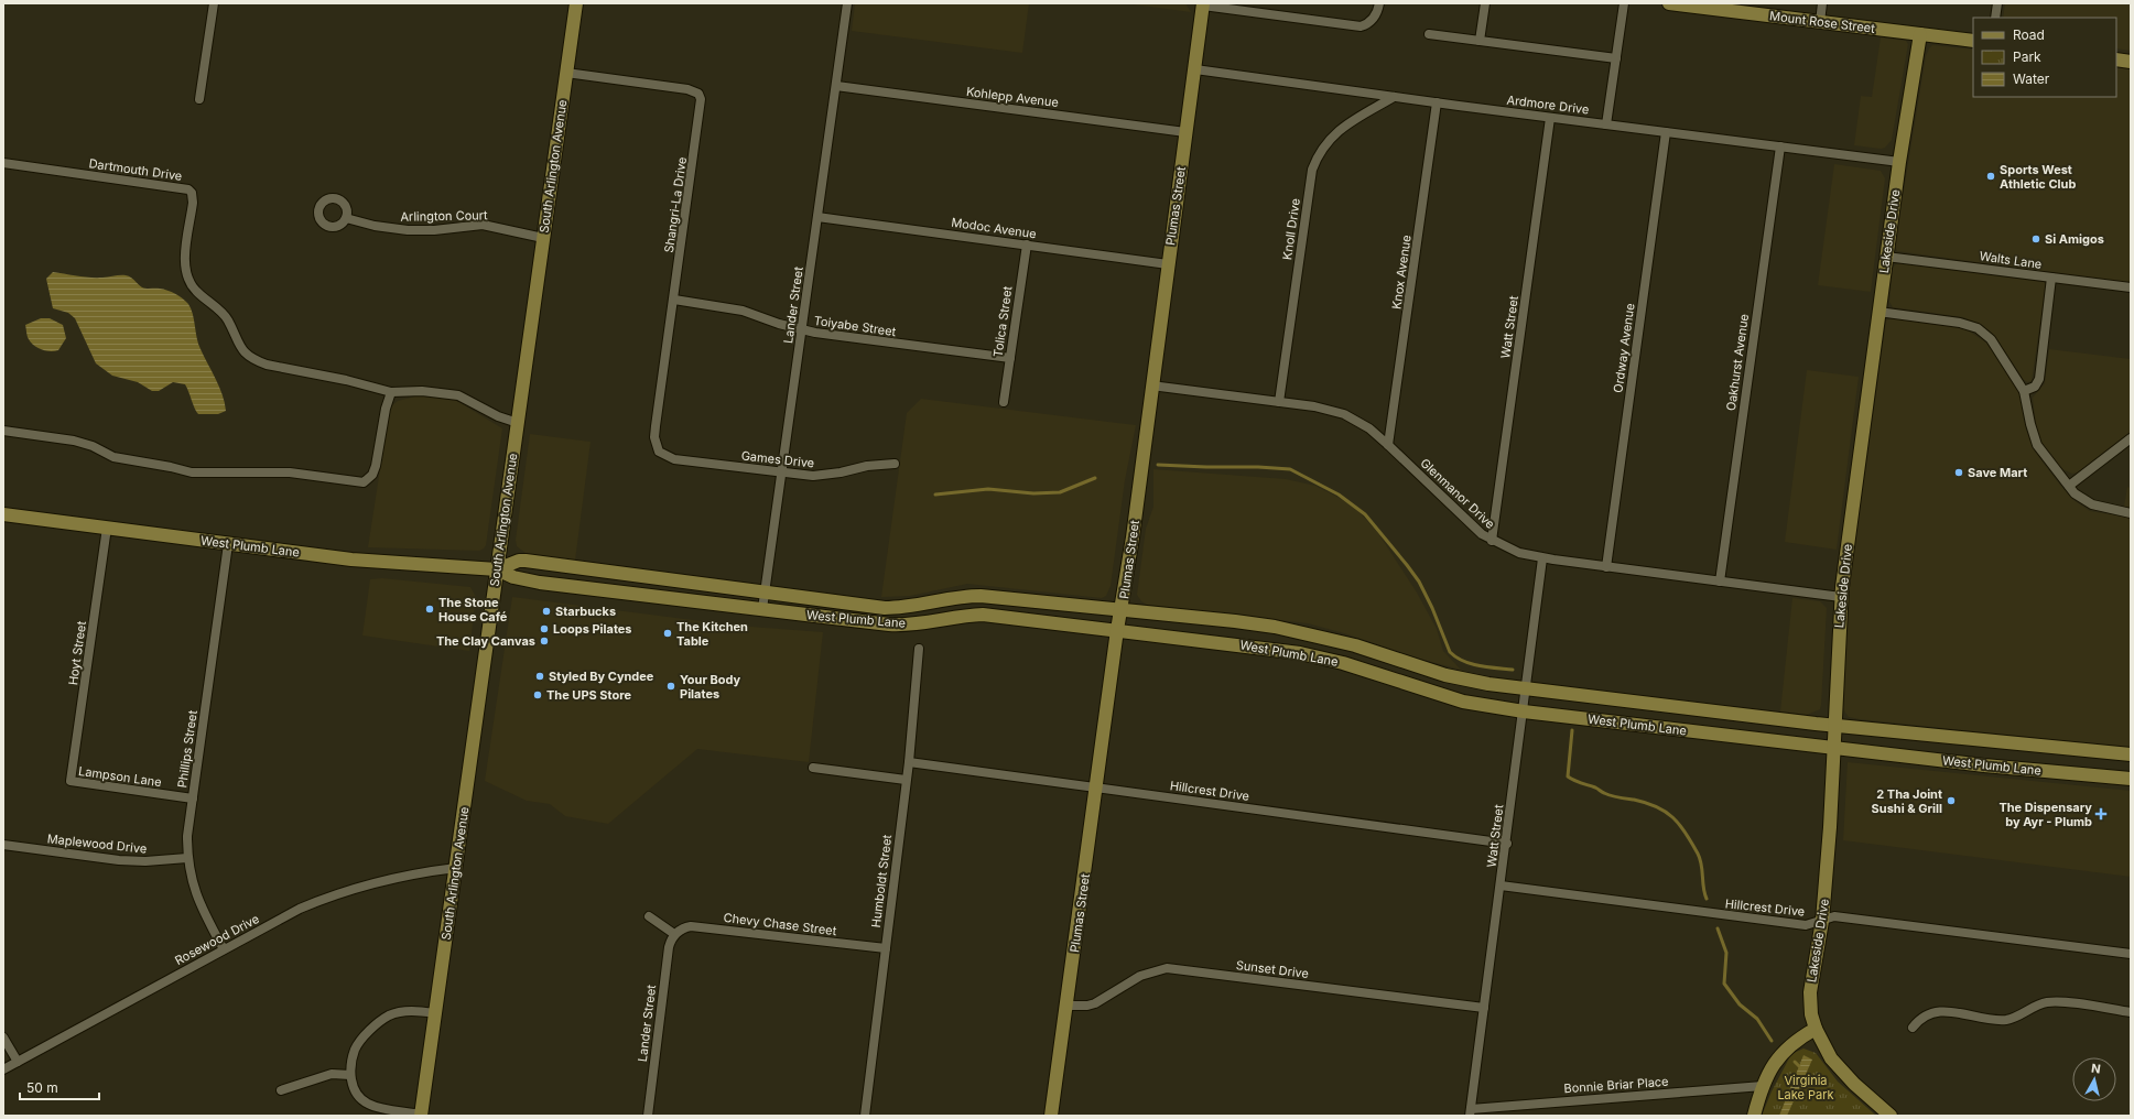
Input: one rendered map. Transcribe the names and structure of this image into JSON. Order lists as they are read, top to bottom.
{
  "streets": {
    "main road": [
      "Mount Rose Street",
      "South Arlington Avenue",
      "Plumas Street",
      "Lakeside Drive",
      "West Plumb Lane"
    ],
    "street": [
      "Kohlepp Avenue",
      "Ardmore Drive",
      "Dartmouth Drive",
      "Shangri-La Drive",
      "Arlington Court",
      "Modoc Avenue",
      "Knoll Drive",
      "Walts Lane",
      "Knox Avenue",
      "Lander Street",
      "Tolica Street",
      "Toiyabe Street",
      "Watt Street",
      "Ordway Avenue",
      "Oakhurst Avenue",
      "Games Drive",
      "Glenmanor Drive",
      "Hoyt Street",
      "Phillips Street",
      "Lampson Lane",
      "Hillcrest Drive",
      "Maplewood Drive",
      "Humboldt Street",
      "Chevy Chase Street",
      "Rosewood Drive",
      "Sunset Drive",
      "Bonnie Briar Place"
    ]
  },
  "crossings": [
    ["Mount Rose Street", "Lakeside Drive"],
    ["Kohlepp Avenue", "Plumas Street"],
    ["Kohlepp Avenue", "Lander Street"],
    ["Ardmore Drive", "Plumas Street"],
    ["Ardmore Drive", "Knoll Drive"],
    ["Ardmore Drive", "Lakeside Drive"],
    ["Ardmore Drive", "Knox Avenue"],
    ["Ardmore Drive", "Watt Street"],
    ["Ardmore Drive", "Ordway Avenue"],
    ["Ardmore Drive", "Oakhurst Avenue"],
    ["South Arlington Avenue", "Dartmouth Drive"],
    ["South Arlington Avenue", "Shangri-La Drive"],
    ["South Arlington Avenue", "Arlington Court"],
    ["South Arlington Avenue", "West Plumb Lane"],
    ["South Arlington Avenue", "Rosewood Drive"],
    ["Shangri-La Drive", "Toiyabe Street"],
    ["Shangri-La Drive", "Games Drive"],
    ["Plumas Street", "Modoc Avenue"],
    ["Plumas Street", "Glenmanor Drive"],
    ["Plumas Street", "West Plumb Lane"],
    ["Plumas Street", "Hillcrest Drive"],
    ["Plumas Street", "Sunset Drive"],
    ["Modoc Avenue", "Lander Street"],
    ["Modoc Avenue", "Tolica Street"],
    ["Knoll Drive", "Glenmanor Drive"],
    ["Lakeside Drive", "Walts Lane"],
    ["Lakeside Drive", "Glenmanor Drive"],
    ["Lakeside Drive", "West Plumb Lane"],
    ["Lakeside Drive", "Hillcrest Drive"],
    ["Knox Avenue", "Glenmanor Drive"],
    ["Lander Street", "Toiyabe Street"],
    ["Lander Street", "Games Drive"],
    ["Lander Street", "West Plumb Lane"],
    ["Lander Street", "Chevy Chase Street"],
    ["Tolica Street", "Toiyabe Street"],
    ["Watt Street", "Glenmanor Drive"],
    ["Watt Street", "West Plumb Lane"],
    ["Watt Street", "Hillcrest Drive"],
    ["Watt Street", "Sunset Drive"],
    ["Watt Street", "Bonnie Briar Place"],
    ["Ordway Avenue", "Glenmanor Drive"],
    ["Oakhurst Avenue", "Glenmanor Drive"],
    ["West Plumb Lane", "Hoyt Street"],
    ["West Plumb Lane", "Phillips Street"],
    ["Hoyt Street", "Lampson Lane"],
    ["Phillips Street", "Lampson Lane"],
    ["Phillips Street", "Maplewood Drive"],
    ["Phillips Street", "Rosewood Drive"],
    ["Hillcrest Drive", "Humboldt Street"],
    ["Humboldt Street", "Chevy Chase Street"]
  ],
  "parks": ["Virginia Lake Park"],
  "places": {
    "other": [
      "Sports West Athletic Club",
      "Si Amigos",
      "Save Mart",
      "The Stone House Café",
      "Starbucks",
      "Loops Pilates",
      "The Kitchen Table",
      "The Clay Canvas",
      "Styled By Cyndee",
      "Your Body Pilates",
      "The UPS Store",
      "2 Tha Joint Sushi & Grill"
    ],
    "health": ["The Dispensary by Ayr - Plumb"]
  },
  "legend": ["Road", "Park", "Water"],
  "scale_bar": "50 m",
  "north": "top"
}
